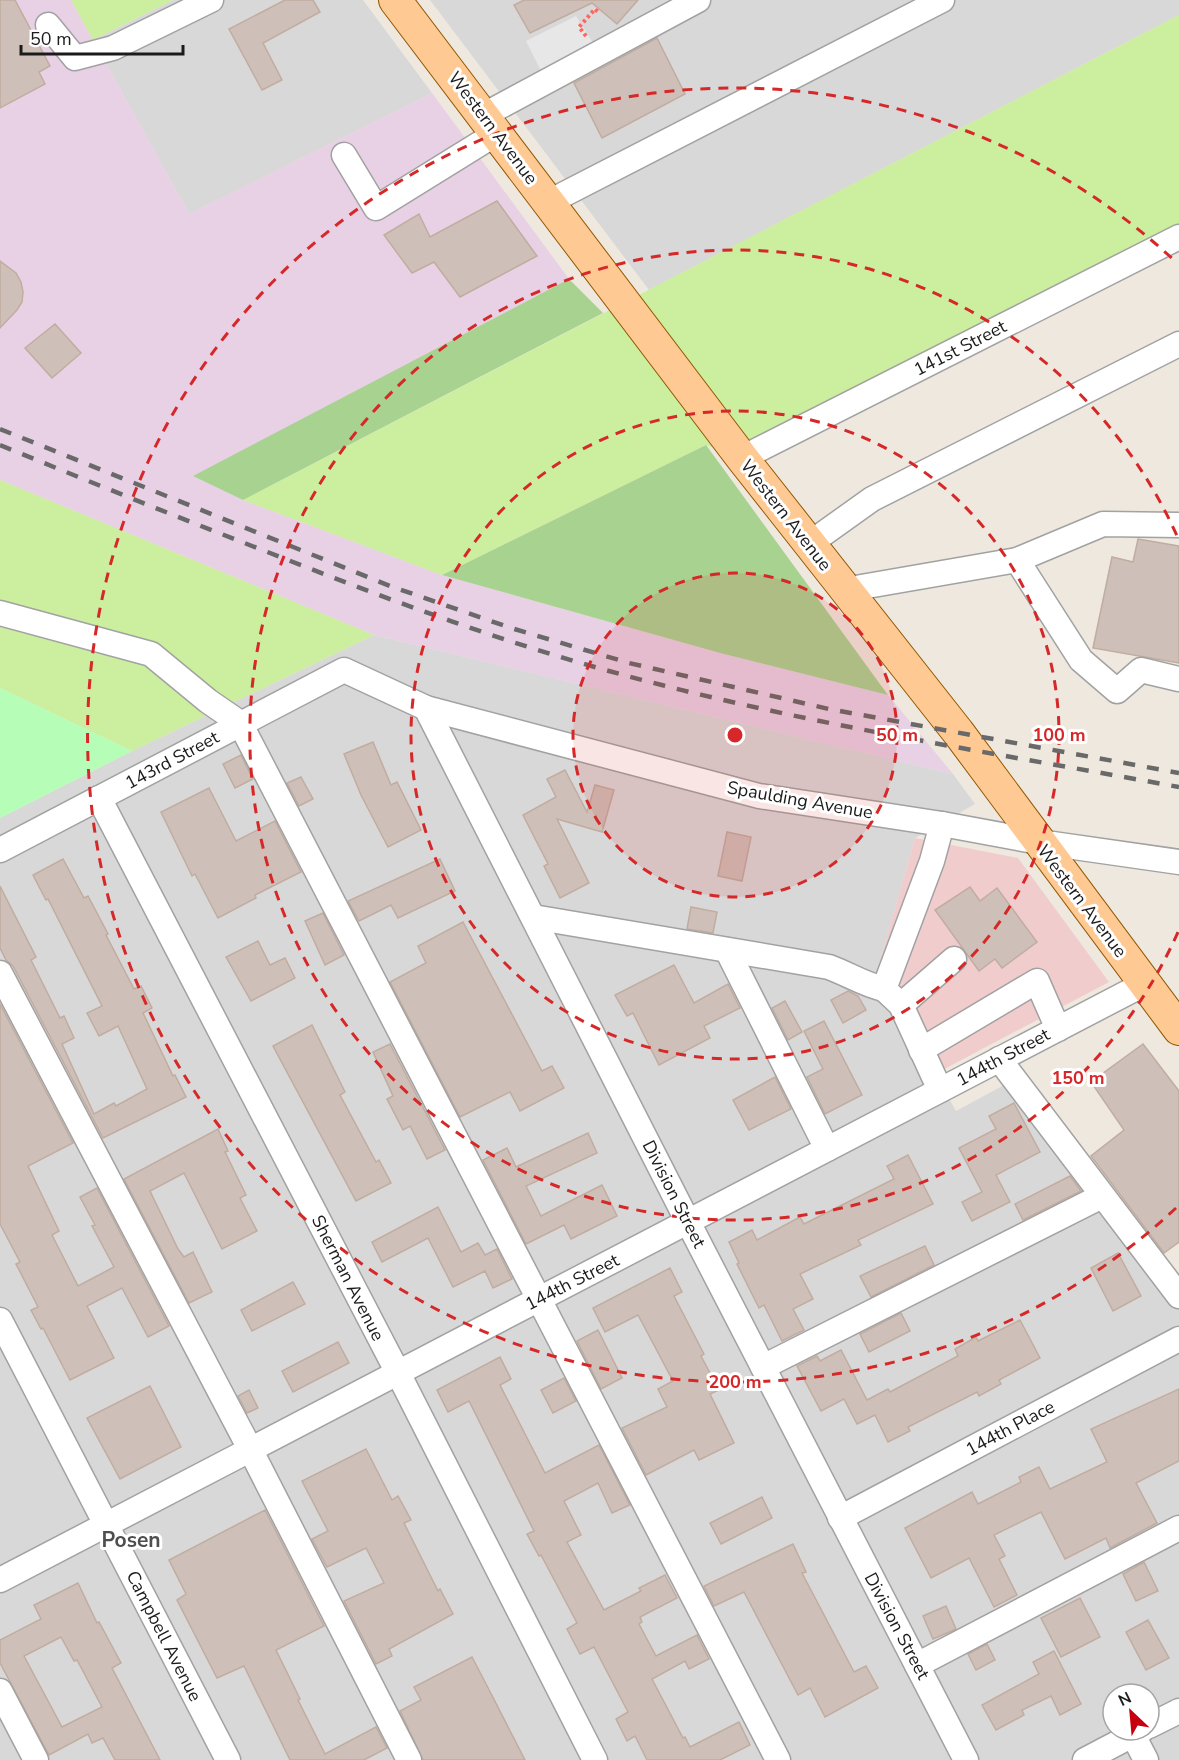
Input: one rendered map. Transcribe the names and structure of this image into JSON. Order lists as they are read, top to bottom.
{
  "streets": {
    "main road": ["Western Avenue"],
    "street": [
      "141st Street",
      "143rd Street",
      "Spaulding Avenue",
      "144th Street",
      "Division Street",
      "Sherman Avenue",
      "144th Place",
      "Campbell Avenue"
    ]
  },
  "crossings": [
    ["Western Avenue", "141st Street"],
    ["Western Avenue", "Spaulding Avenue"],
    ["Western Avenue", "144th Street"],
    ["143rd Street", "Spaulding Avenue"],
    ["143rd Street", "Division Street"],
    ["143rd Street", "Sherman Avenue"],
    ["Spaulding Avenue", "Division Street"],
    ["144th Street", "Division Street"],
    ["144th Street", "Sherman Avenue"],
    ["144th Street", "Campbell Avenue"],
    ["Division Street", "144th Place"]
  ],
  "districts": ["Posen"],
  "scale_bar": "50 m",
  "north": "top left",
  "rings": [
    "50 m",
    "100 m",
    "150 m",
    "200 m"
  ]
}
